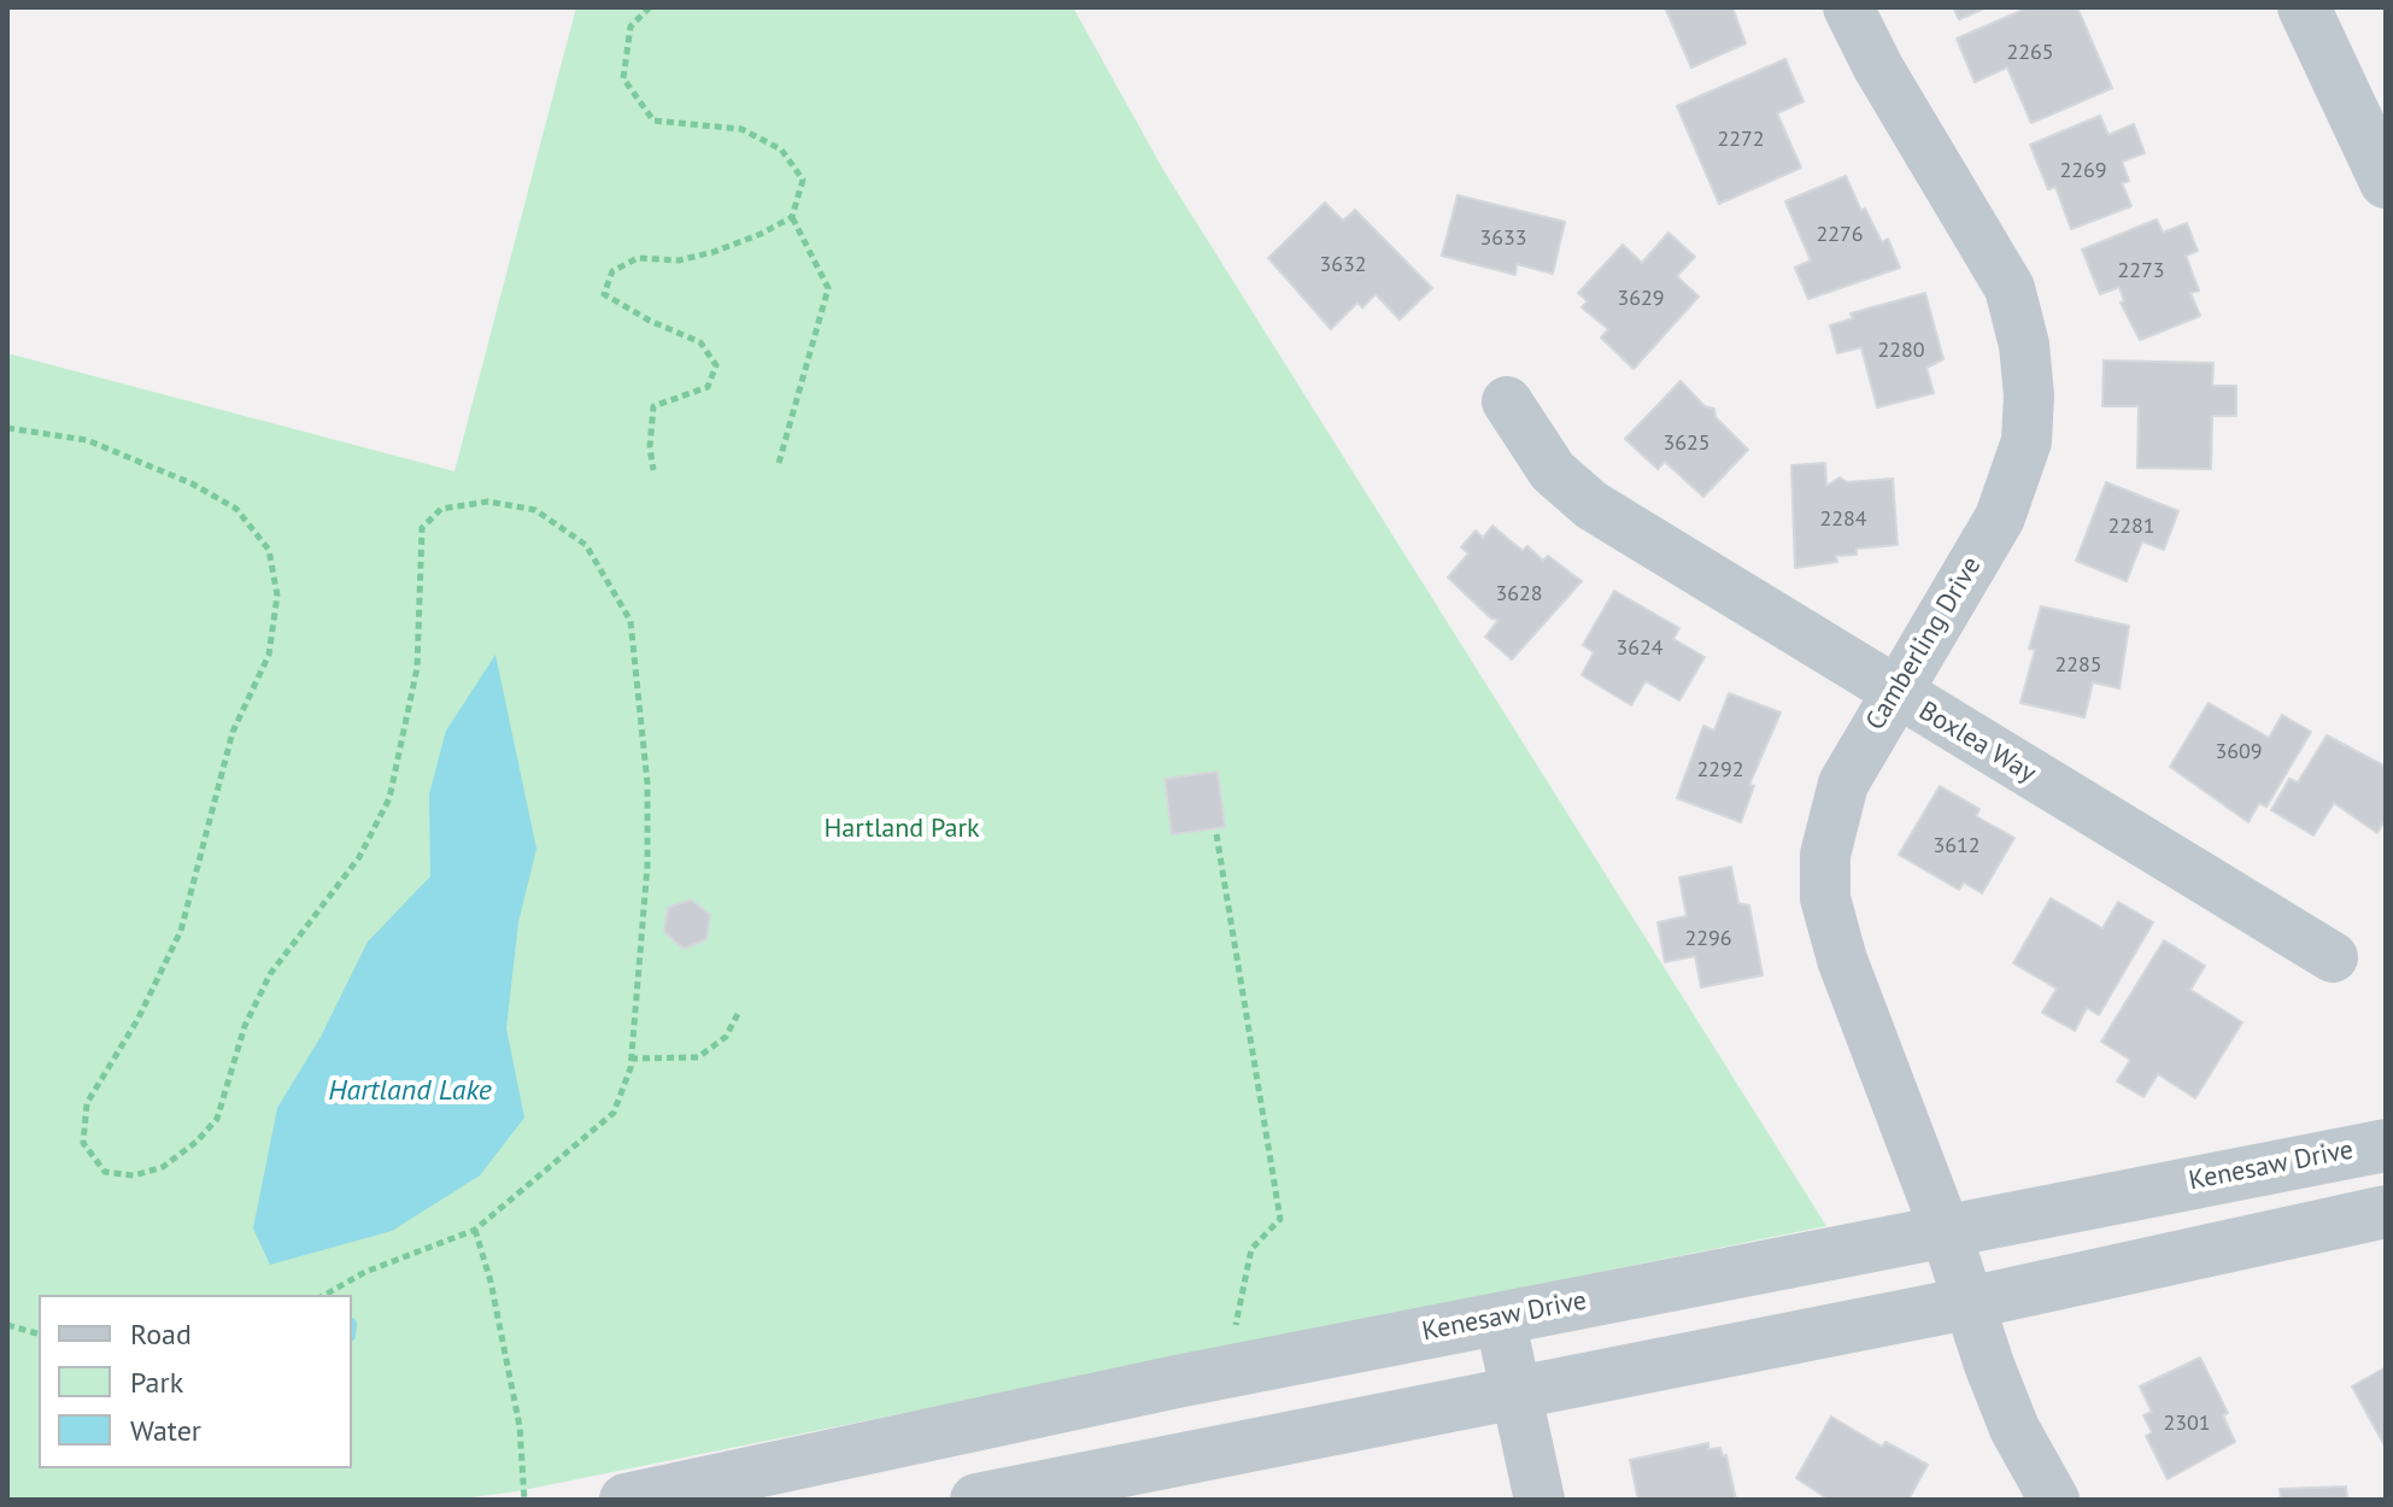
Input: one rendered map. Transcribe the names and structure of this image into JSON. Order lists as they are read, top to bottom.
{
  "streets": {
    "street": ["Camberling Drive", "Boxlea Way", "Kenesaw Drive"]
  },
  "crossings": [
    ["Camberling Drive", "Boxlea Way"],
    ["Camberling Drive", "Kenesaw Drive"]
  ],
  "water": ["Hartland Lake"],
  "parks": ["Hartland Park"],
  "house_numbers": [
    "2265",
    "2272",
    "2269",
    "2276",
    "3633",
    "3632",
    "2273",
    "3629",
    "2280",
    "3625",
    "2284",
    "2281",
    "3628",
    "3624",
    "2285",
    "3609",
    "2292",
    "3612",
    "2296",
    "2301"
  ],
  "legend": ["Road", "Park", "Water"]
}
